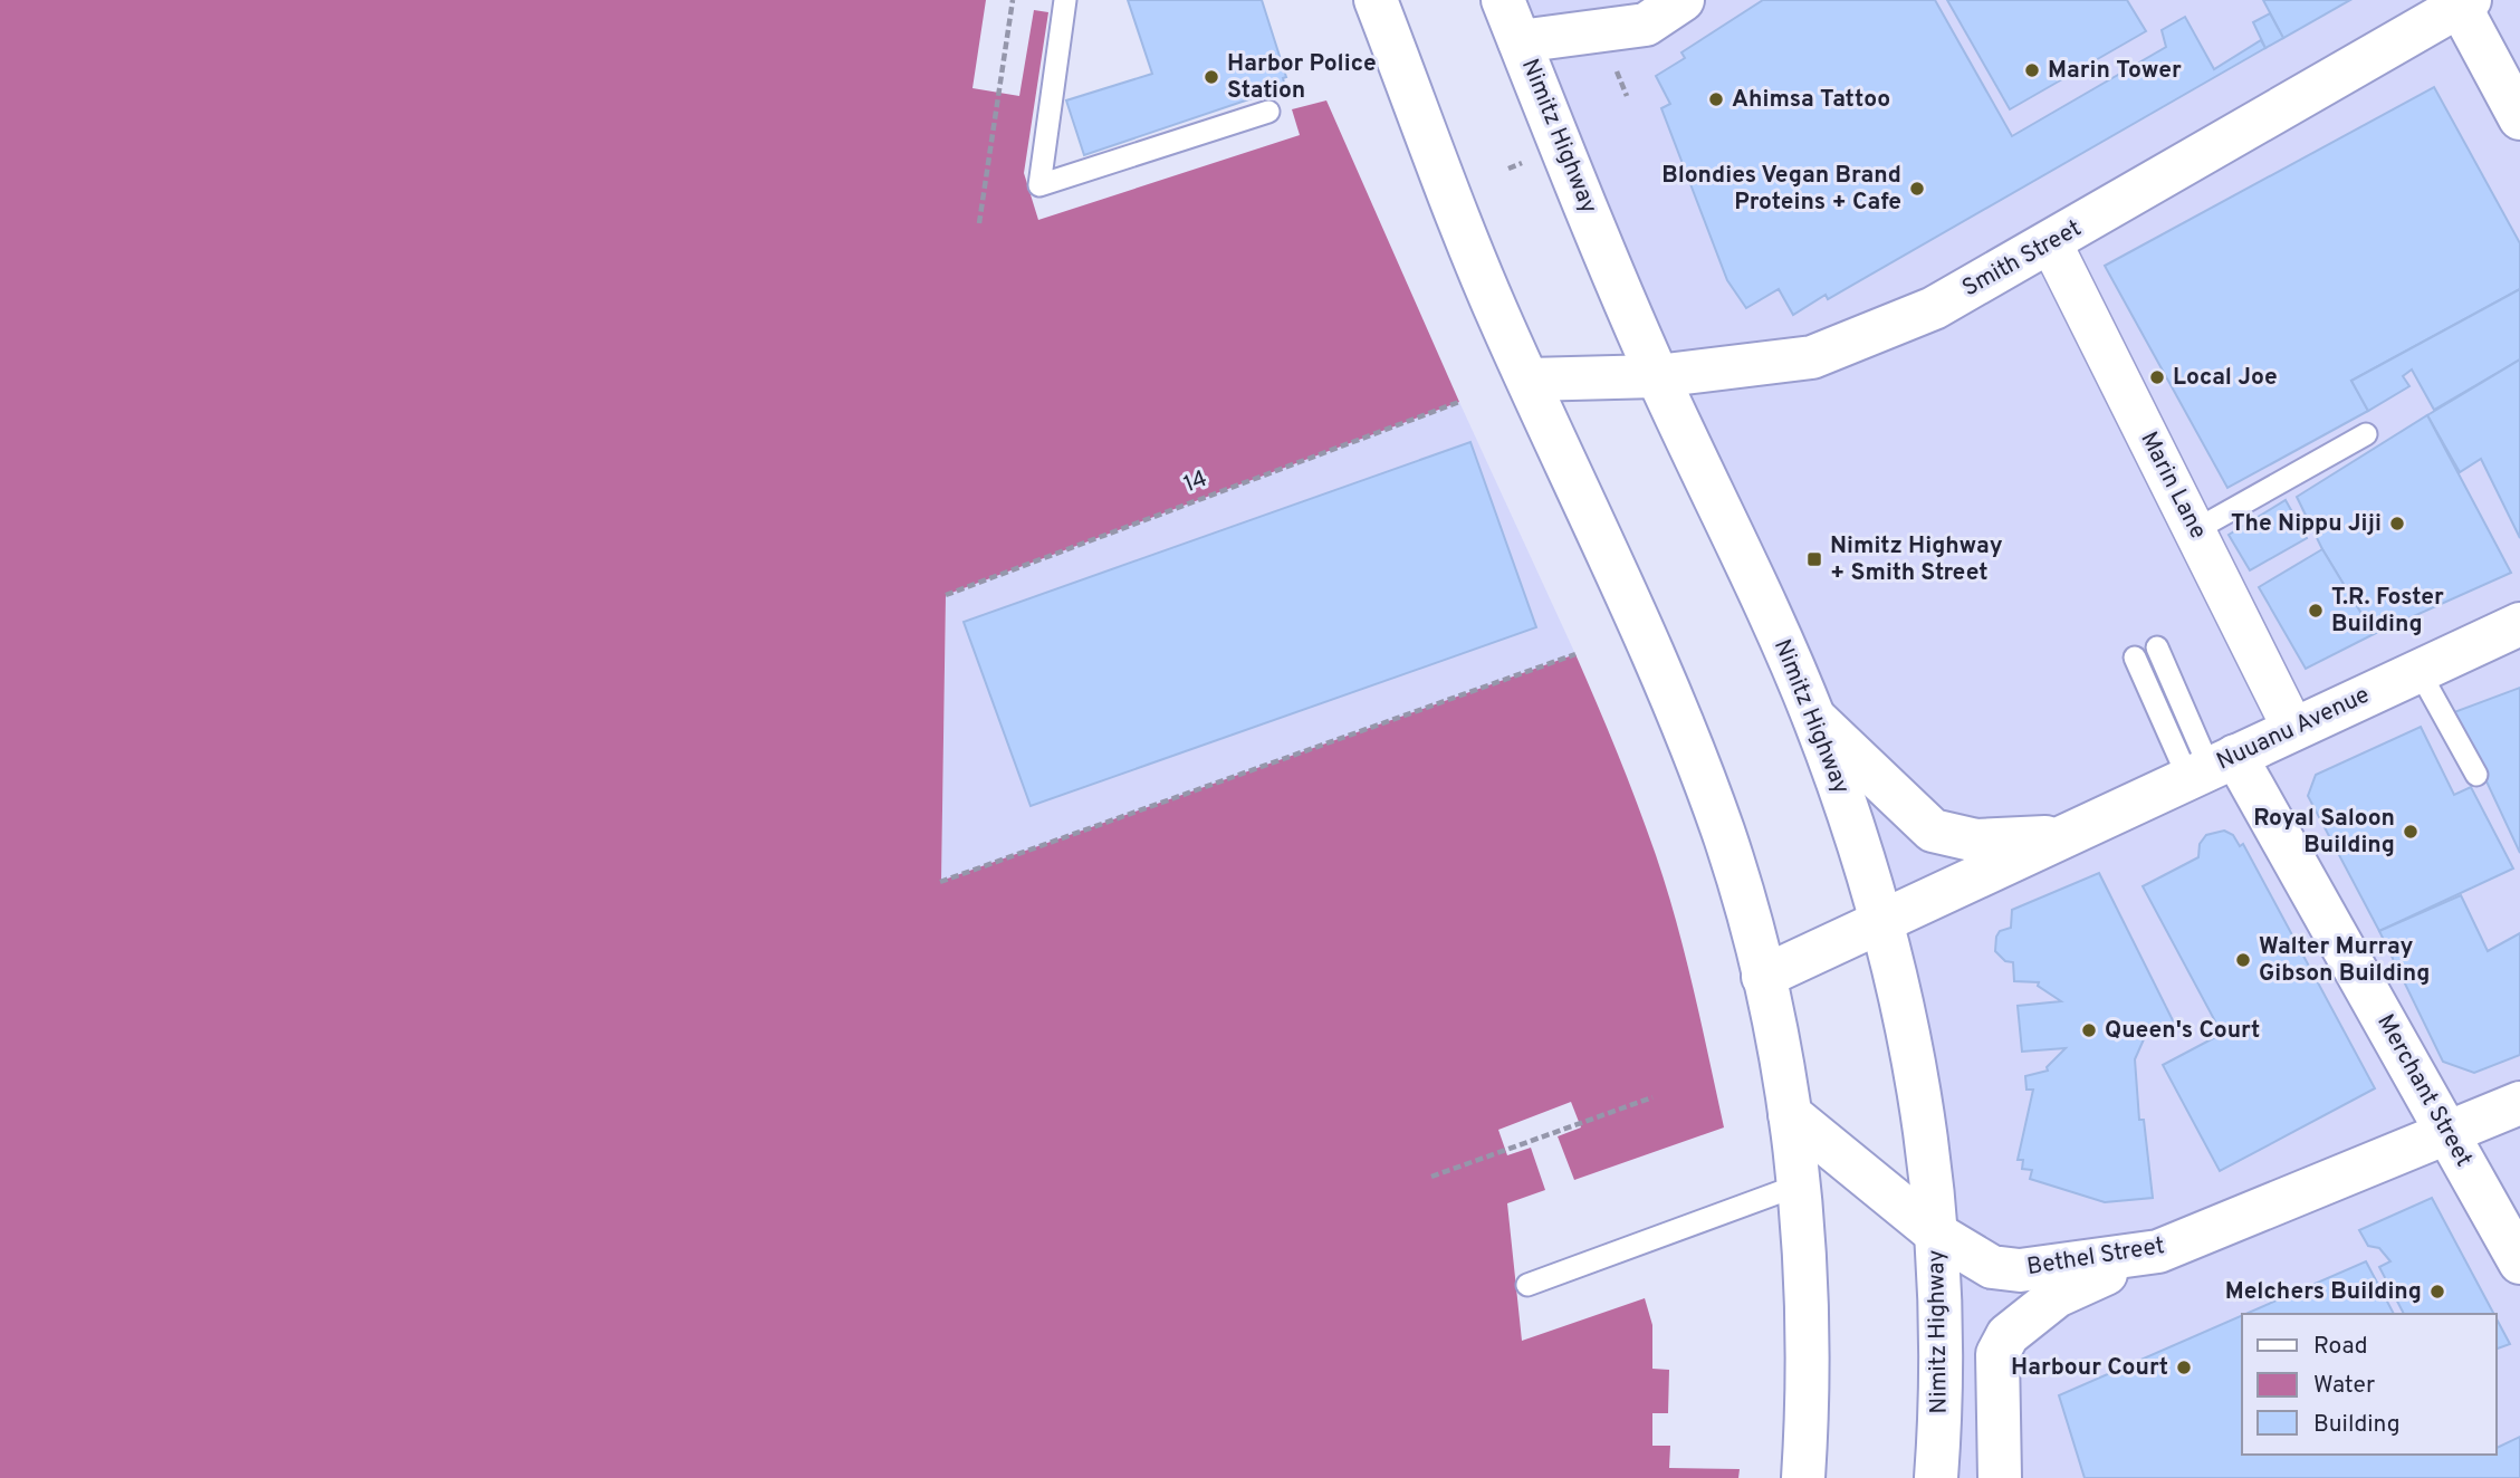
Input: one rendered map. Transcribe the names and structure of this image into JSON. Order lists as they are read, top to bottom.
{
  "streets": {
    "main road": [
      "Nimitz Highway",
      "Smith Street",
      "Nuuanu Avenue",
      "Merchant Street",
      "Bethel Street"
    ],
    "street": ["Marin Lane"],
    "path": ["14"]
  },
  "crossings": [
    ["Nimitz Highway", "Smith Street"],
    ["Nimitz Highway", "Nuuanu Avenue"],
    ["Nimitz Highway", "Bethel Street"],
    ["Smith Street", "Marin Lane"],
    ["Marin Lane", "Nuuanu Avenue"],
    ["Nuuanu Avenue", "Merchant Street"],
    ["Merchant Street", "Bethel Street"]
  ],
  "places": {
    "other": [
      "Marin Tower",
      "Harbor Police Station",
      "Ahimsa Tattoo",
      "Blondies Vegan Brand Proteins + Cafe",
      "Local Joe",
      "The Nippu Jiji",
      "T.R. Foster Building",
      "Royal Saloon Building",
      "Walter Murray Gibson Building",
      "Queen's Court",
      "Melchers Building",
      "Harbour Court"
    ],
    "transit": ["Nimitz Highway + Smith Street"]
  },
  "legend": ["Road", "Water", "Building"]
}
